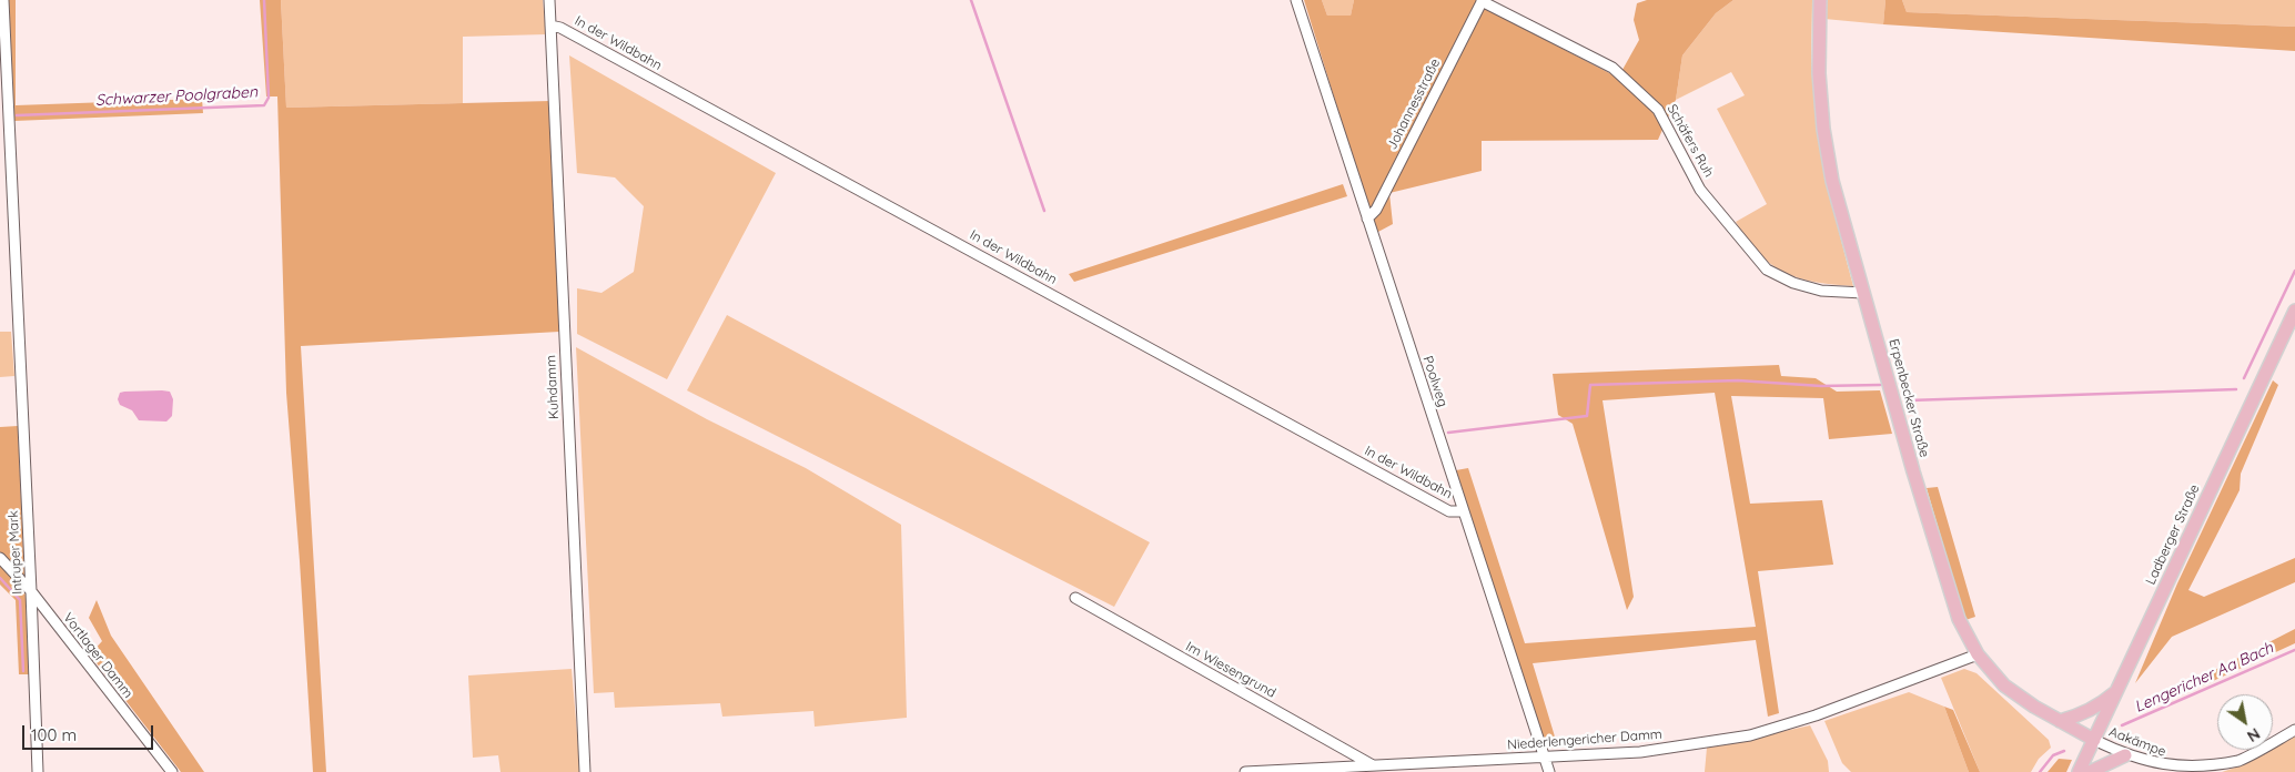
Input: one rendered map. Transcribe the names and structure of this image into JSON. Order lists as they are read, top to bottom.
{
  "streets": {
    "main road": ["Erpenbecker Straße", "Ladberger Straße"],
    "street": [
      "In der Wildbahn",
      "Johannesstraße",
      "Schäfers Ruh",
      "Poolweg",
      "Kuhdamm",
      "Intruper Mark",
      "Vortlager Damm",
      "Im Wiesengrund",
      "Niederlengericher Damm",
      "Aakämpe"
    ]
  },
  "crossings": [
    ["In der Wildbahn", "Poolweg"],
    ["In der Wildbahn", "Kuhdamm"],
    ["Johannesstraße", "Schäfers Ruh"],
    ["Johannesstraße", "Poolweg"],
    ["Schäfers Ruh", "Erpenbecker Straße"],
    ["Poolweg", "Niederlengericher Damm"],
    ["Erpenbecker Straße", "Ladberger Straße"],
    ["Erpenbecker Straße", "Niederlengericher Damm"],
    ["Erpenbecker Straße", "Aakämpe"],
    ["Ladberger Straße", "Aakämpe"],
    ["Intruper Mark", "Vortlager Damm"],
    ["Im Wiesengrund", "Niederlengericher Damm"]
  ],
  "water": ["Schwarzer Poolgraben", "Lengericher Aa Bach"],
  "scale_bar": "100 m",
  "north": "bottom right"
}
